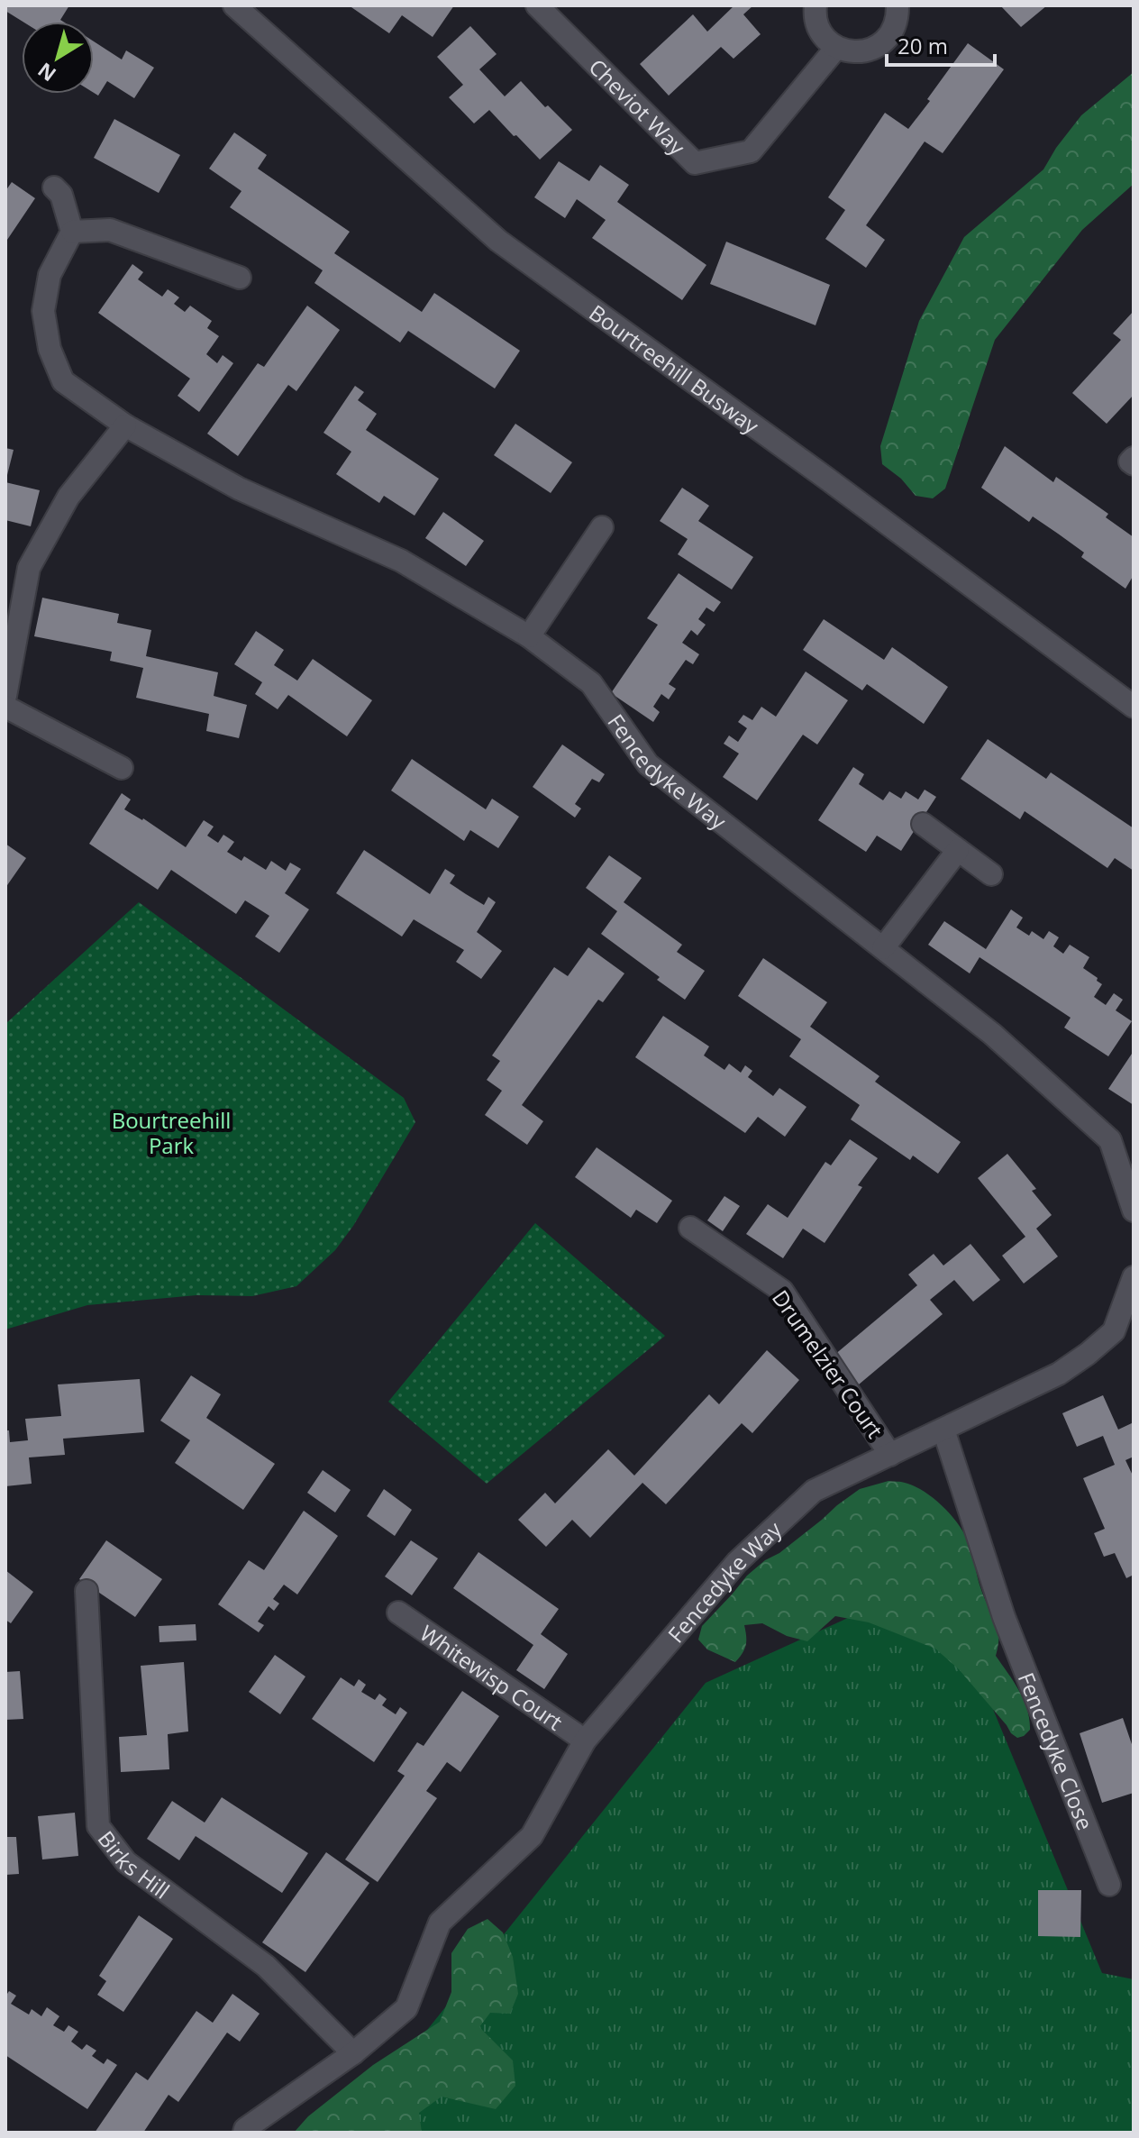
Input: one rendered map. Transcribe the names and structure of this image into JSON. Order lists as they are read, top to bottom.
{
  "streets": {
    "street": [
      "Cheviot Way",
      "Bourtreehill Busway",
      "Fencedyke Way",
      "Drumelzier Court",
      "Whitewisp Court",
      "Fencedyke Close",
      "Birks Hill"
    ]
  },
  "crossings": [
    ["Fencedyke Way", "Drumelzier Court"],
    ["Fencedyke Way", "Whitewisp Court"],
    ["Fencedyke Way", "Fencedyke Close"],
    ["Fencedyke Way", "Birks Hill"]
  ],
  "parks": ["Bourtreehill Park"],
  "scale_bar": "20 m",
  "north": "bottom left"
}
